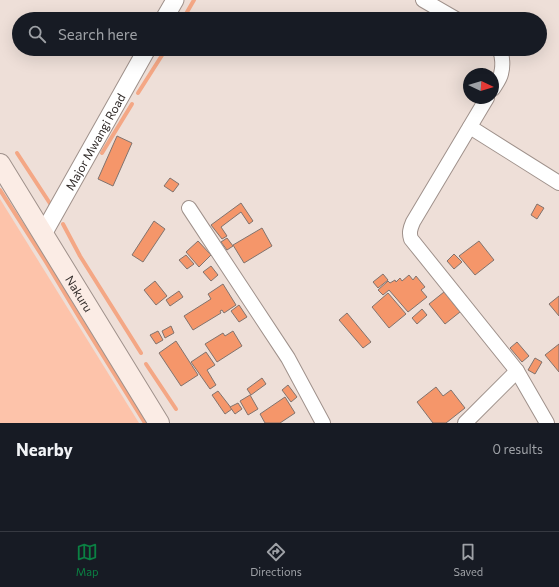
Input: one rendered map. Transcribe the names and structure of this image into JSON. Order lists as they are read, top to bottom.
{
  "streets": {
    "main road": ["Nakuru"],
    "street": ["Major Mwangi Road"]
  },
  "crossings": [
    ["Major Mwangi Road", "Nakuru"]
  ],
  "north": "right",
  "page": {
    "search": "Search here",
    "heading": ["Nearby", "0 results"],
    "nav": ["Map", "Directions", "Saved"]
  }
}
